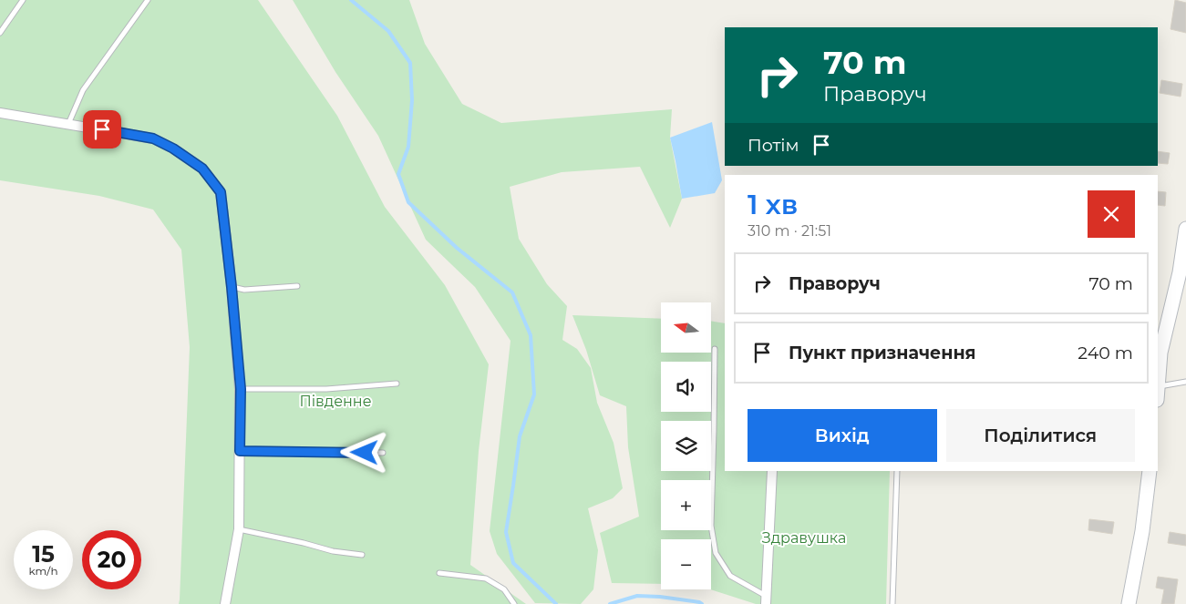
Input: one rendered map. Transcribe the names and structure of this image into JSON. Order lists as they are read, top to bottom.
{
  "parks": ["Південне", "Здравушка"],
  "north": "left",
  "page": {
    "turn": ["70 m", "Праворуч"],
    "then": "Потім",
    "heading": ["1 хв", "310 m · 21:51"],
    "list": [
      {
        "name": "Праворуч",
        "value": "70 m"
      },
      {
        "name": "Пункт призначення",
        "value": "240 m"
      }
    ],
    "map_buttons": ["+", "−"],
    "buttons": ["Вихід", "Поділитися"],
    "speed": "15 km/h",
    "limit": "20"
  }
}
